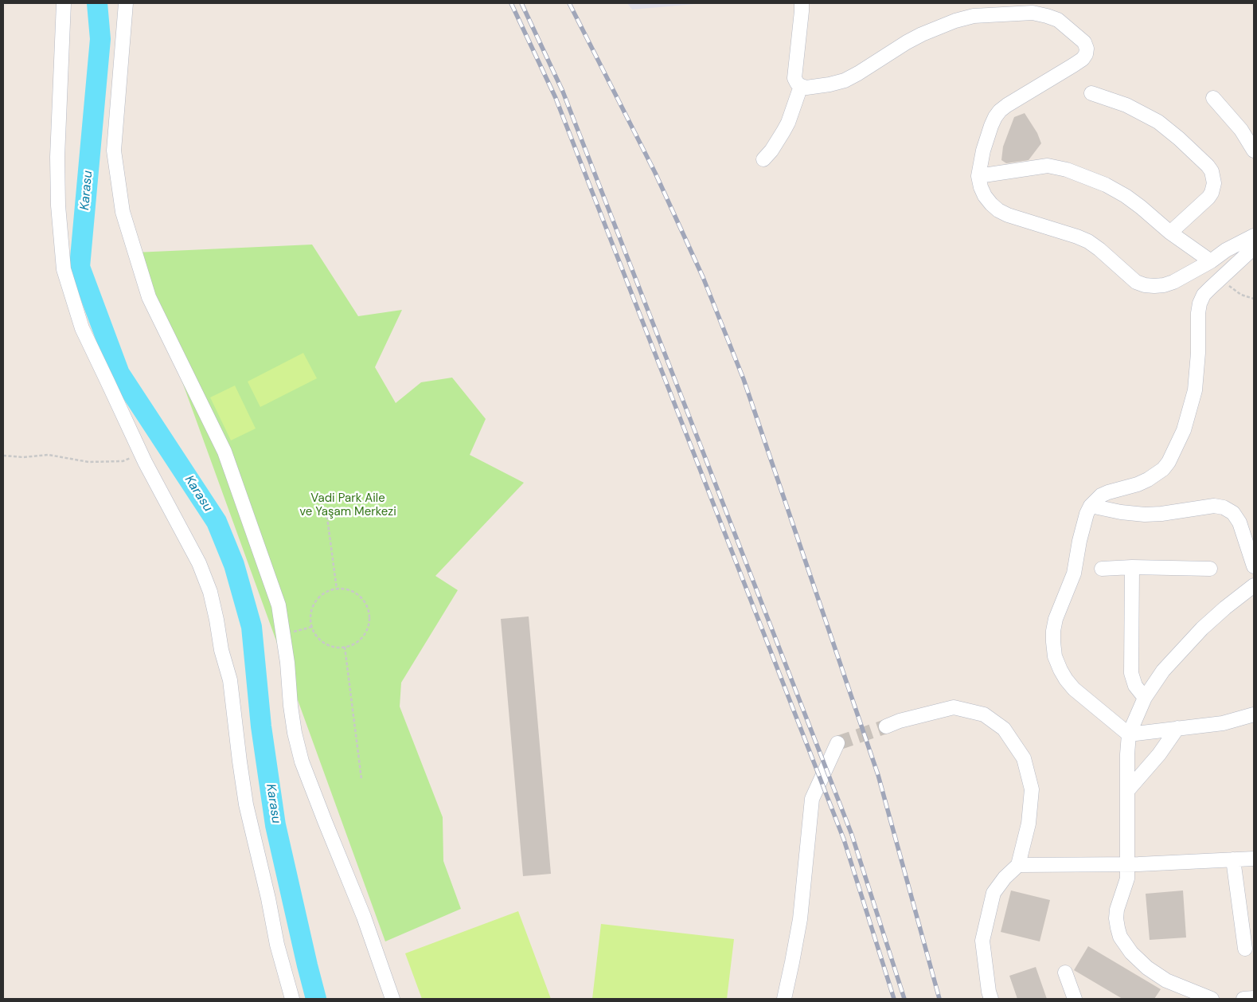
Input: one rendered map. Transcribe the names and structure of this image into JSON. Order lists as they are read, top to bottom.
{
  "water": ["Karasu"],
  "parks": ["Vadi Park Aile ve Yaşam Merkezi"]
}
